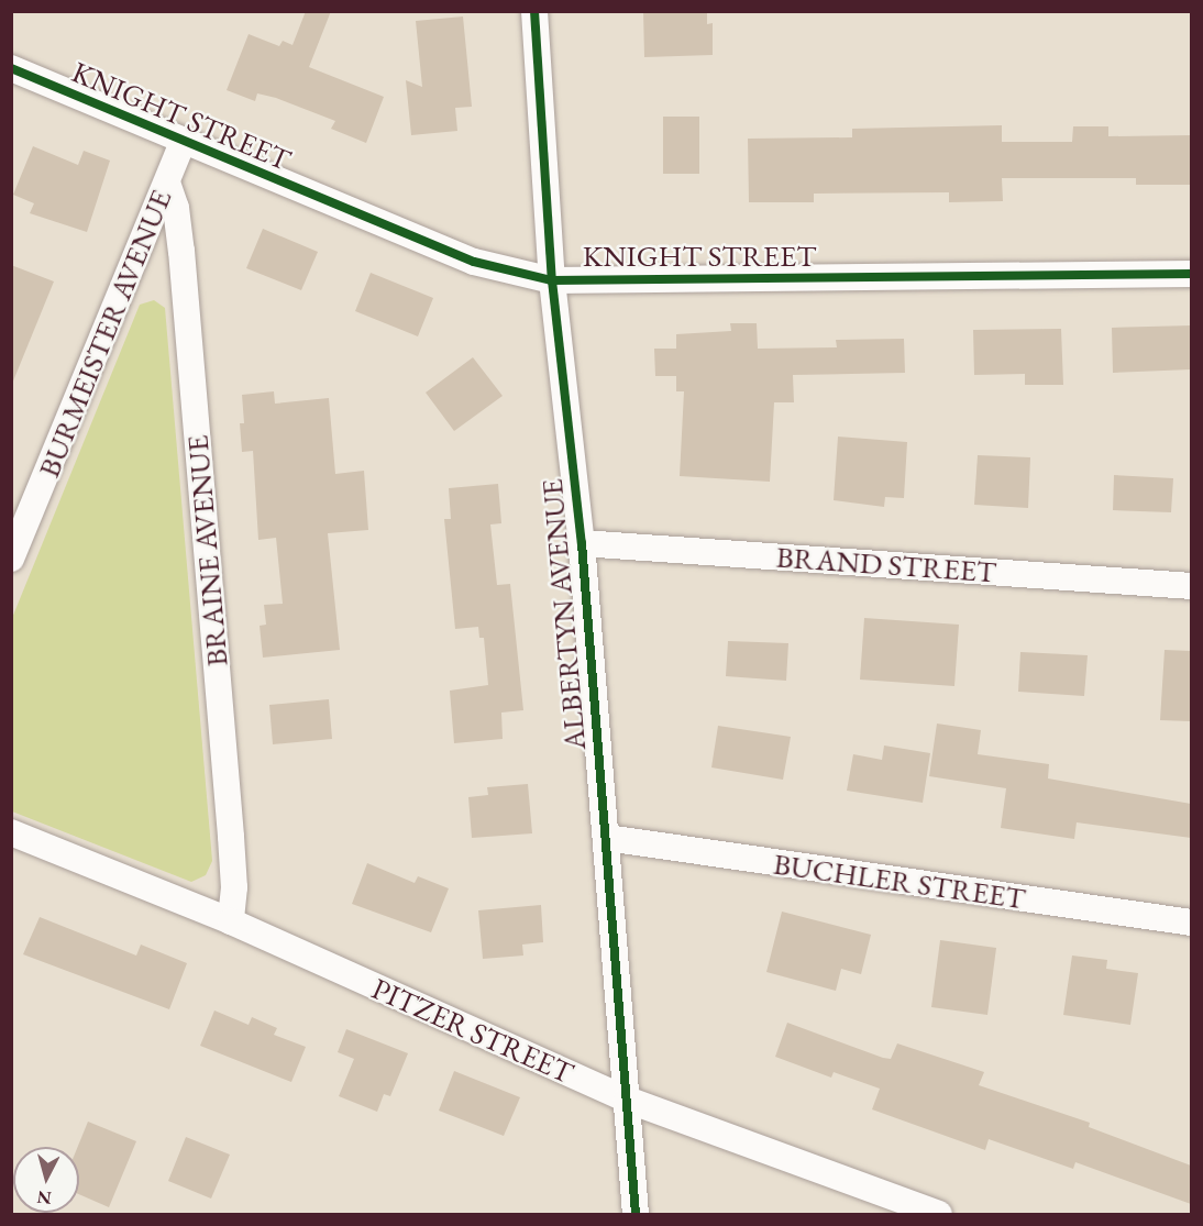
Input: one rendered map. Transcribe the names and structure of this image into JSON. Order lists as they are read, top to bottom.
{
  "streets": {
    "street": [
      "KNIGHT STREET",
      "BURMEISTER AVENUE",
      "BRAINE AVENUE",
      "BRAND STREET",
      "ALBERTYN AVENUE",
      "BUCHLER STREET",
      "PITZER STREET"
    ]
  },
  "crossings": [
    ["KNIGHT STREET", "BURMEISTER AVENUE"],
    ["KNIGHT STREET", "ALBERTYN AVENUE"],
    ["BURMEISTER AVENUE", "BRAINE AVENUE"],
    ["BRAINE AVENUE", "PITZER STREET"],
    ["BRAND STREET", "ALBERTYN AVENUE"],
    ["ALBERTYN AVENUE", "BUCHLER STREET"],
    ["ALBERTYN AVENUE", "PITZER STREET"]
  ],
  "north": "bottom"
}
